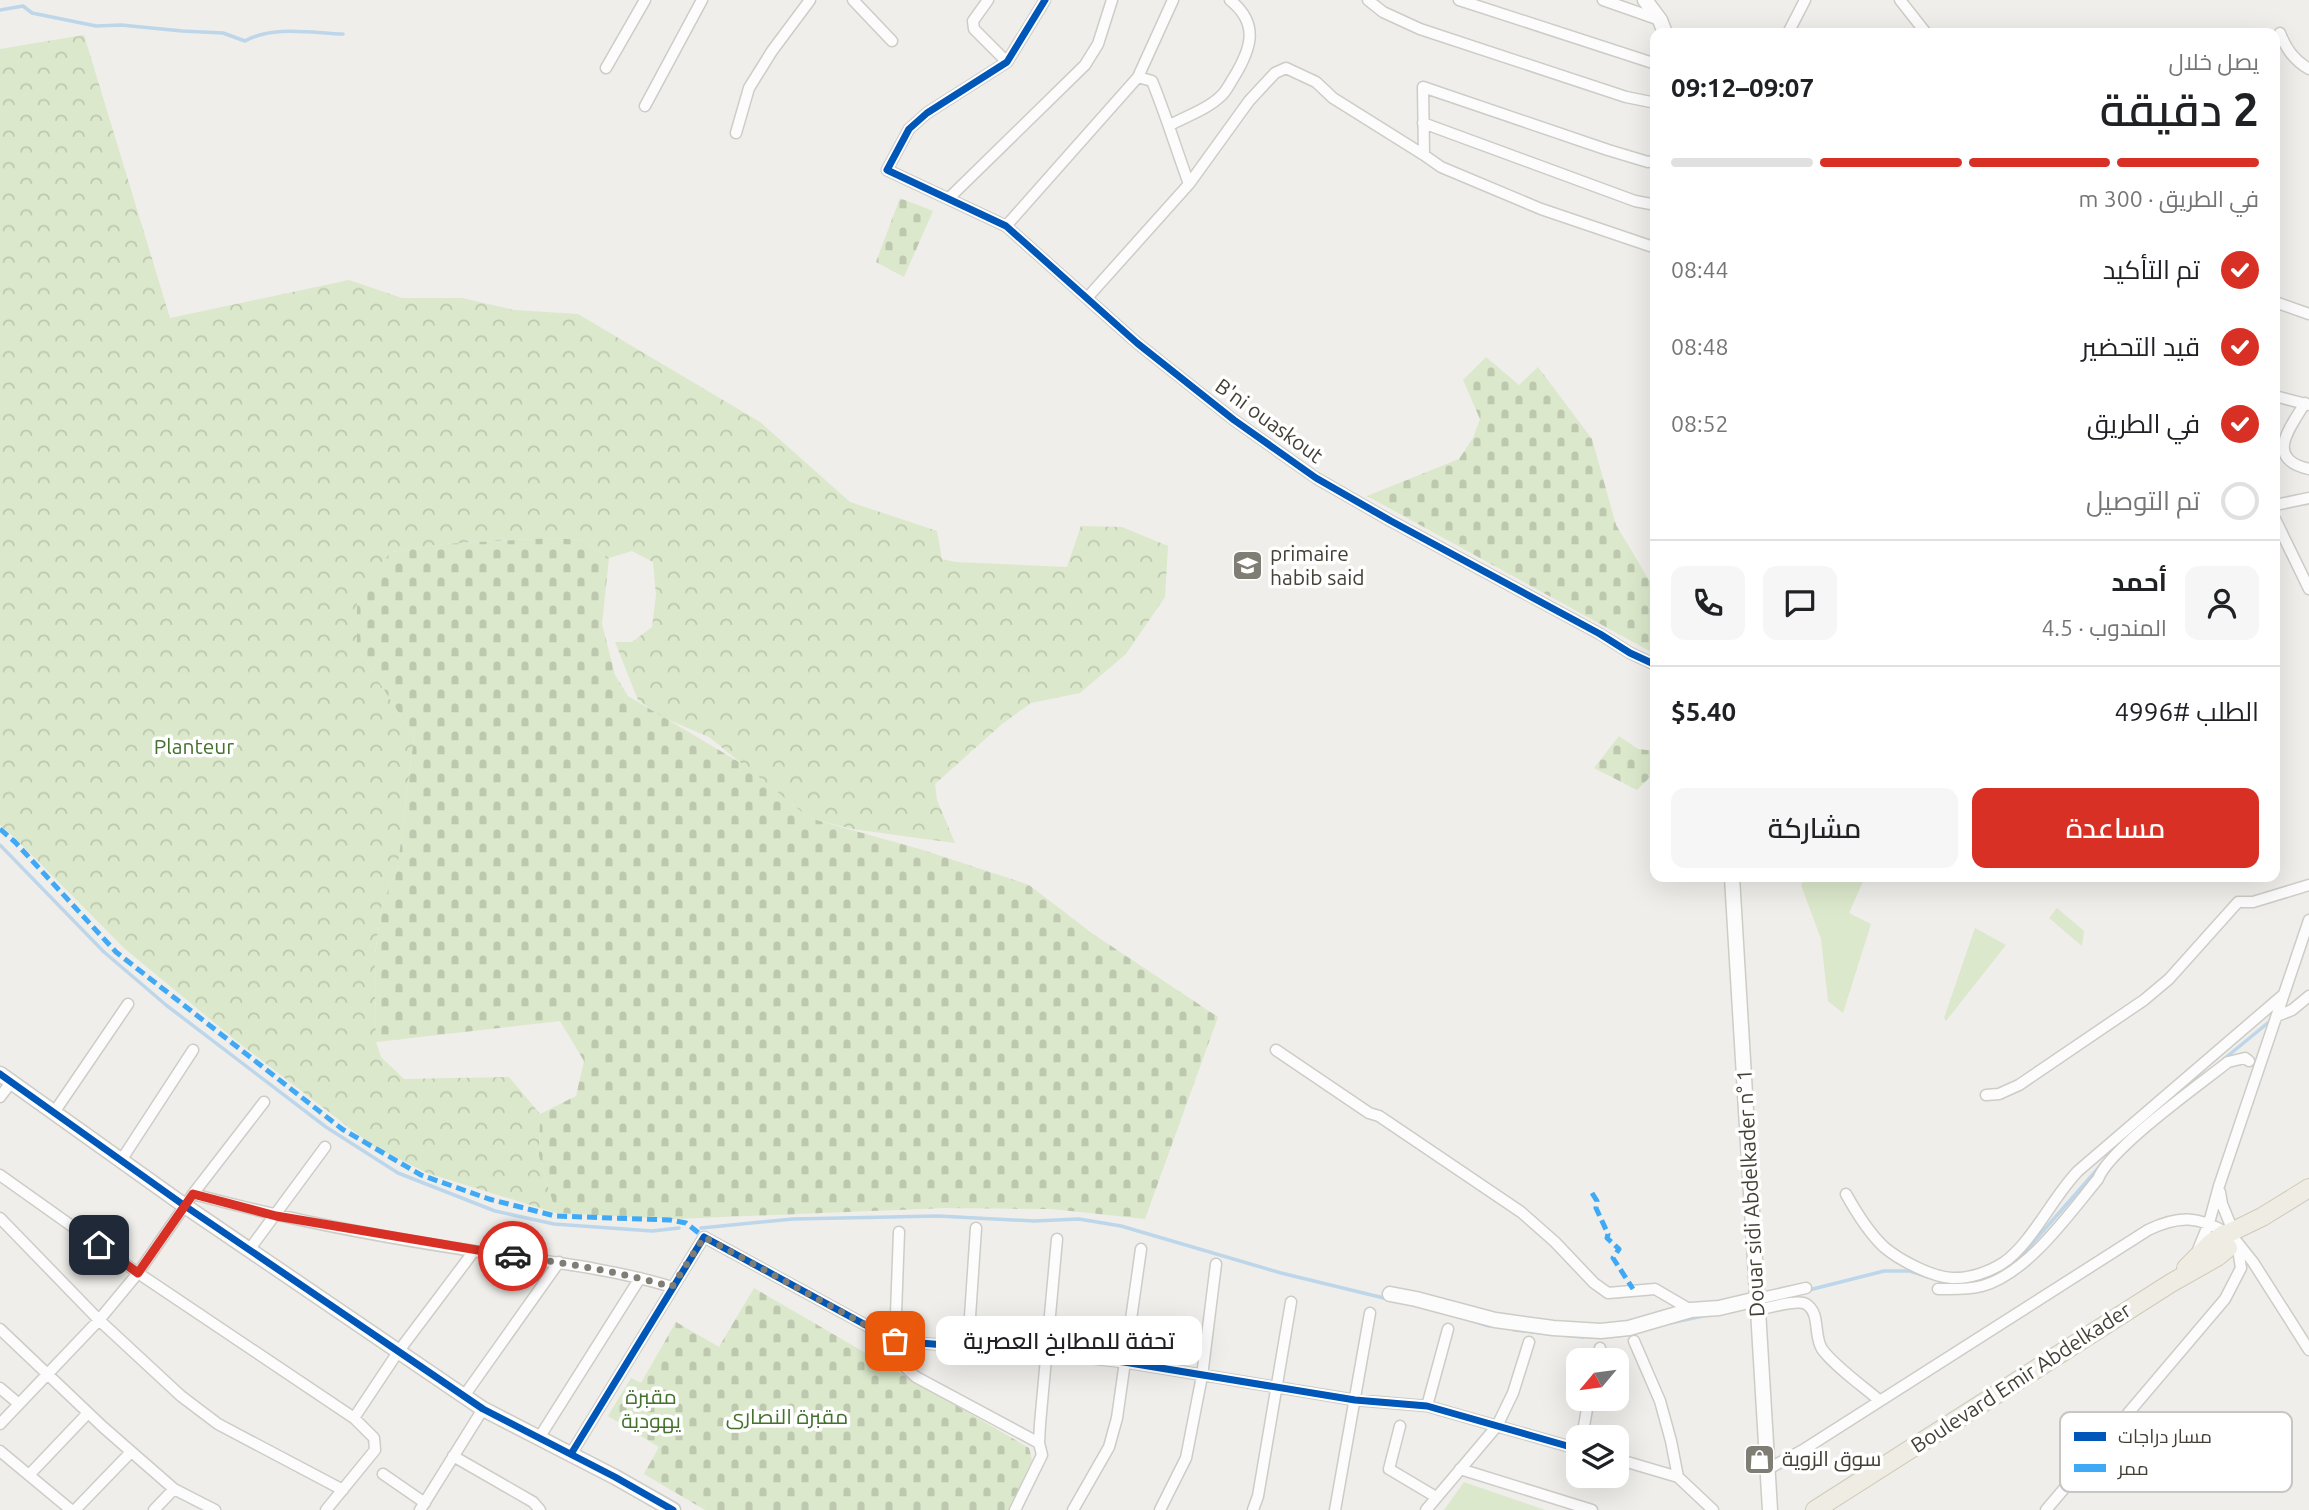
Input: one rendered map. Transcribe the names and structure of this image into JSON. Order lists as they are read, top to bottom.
{
  "streets": {
    "main road": ["Boulevard Emir Abdelkader"],
    "street": ["B'ni ouaskout", "Douar sidi Abdelkader n° 1"]
  },
  "parks": ["Planteur", "مقبرة يهودية", "مقبرة النصارى"],
  "places": {
    "school or university": ["primaire habib said"],
    "other": ["تحفة للمطابخ العصرية"],
    "shop": ["سوق الزوية"]
  },
  "legend": ["مسار دراجات", "ممر"],
  "north": "bottom left",
  "page": {
    "heading": ["2 دقيقة", "يصل خلال", "09:07–09:12"],
    "panel": [
      "أحمد",
      "المندوب · 4.5",
      "الطلب #4996",
      "$5.40"
    ],
    "bar": "في الطريق · 300 m",
    "list": [
      ["تم التأكيد", "08:44"],
      ["قيد التحضير", "08:48"],
      ["في الطريق", "08:52"],
      "تم التوصيل"
    ],
    "buttons": ["مساعدة", "مشاركة"],
    "bubble": "تحفة للمطابخ العصرية"
  }
}
